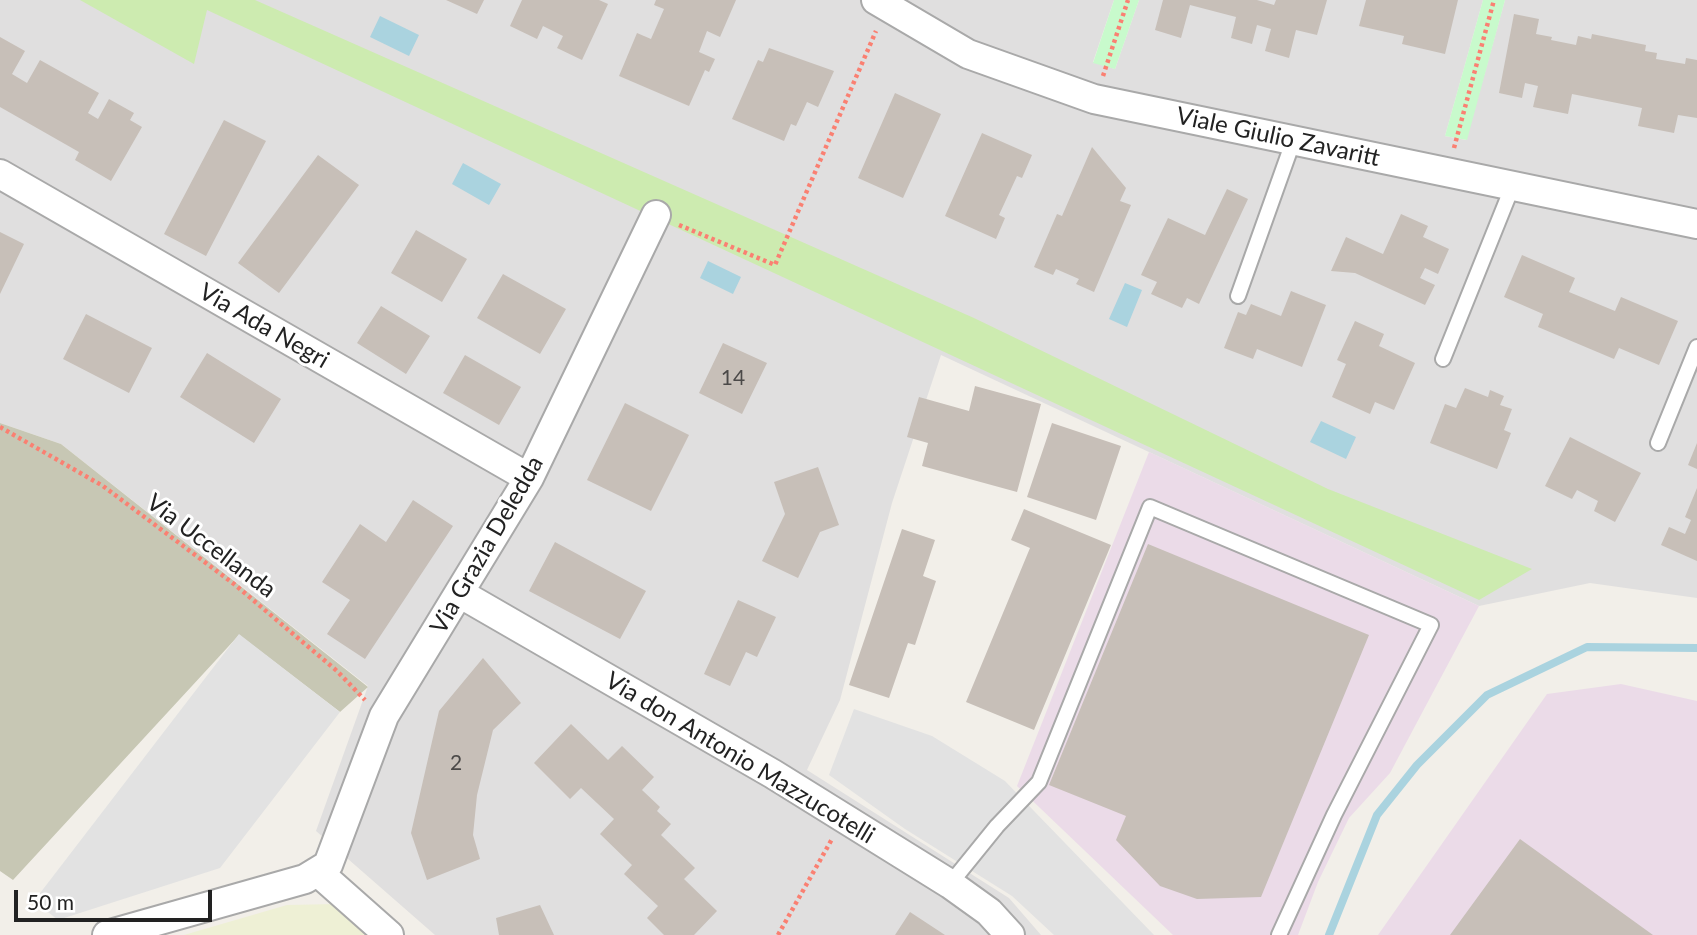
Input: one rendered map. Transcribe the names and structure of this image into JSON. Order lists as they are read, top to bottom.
{
  "streets": {
    "street": [
      "Viale Giulio Zavaritt",
      "Via Ada Negri",
      "Via Grazia Deledda",
      "Via don Antonio Mazzucotelli"
    ],
    "path": ["Via Uccellanda"]
  },
  "crossings": [
    ["Via Ada Negri", "Via Grazia Deledda"],
    ["Via Grazia Deledda", "Via Uccellanda"],
    ["Via Grazia Deledda", "Via don Antonio Mazzucotelli"]
  ],
  "house_numbers": ["14", "2"],
  "scale_bar": "50 m"
}
